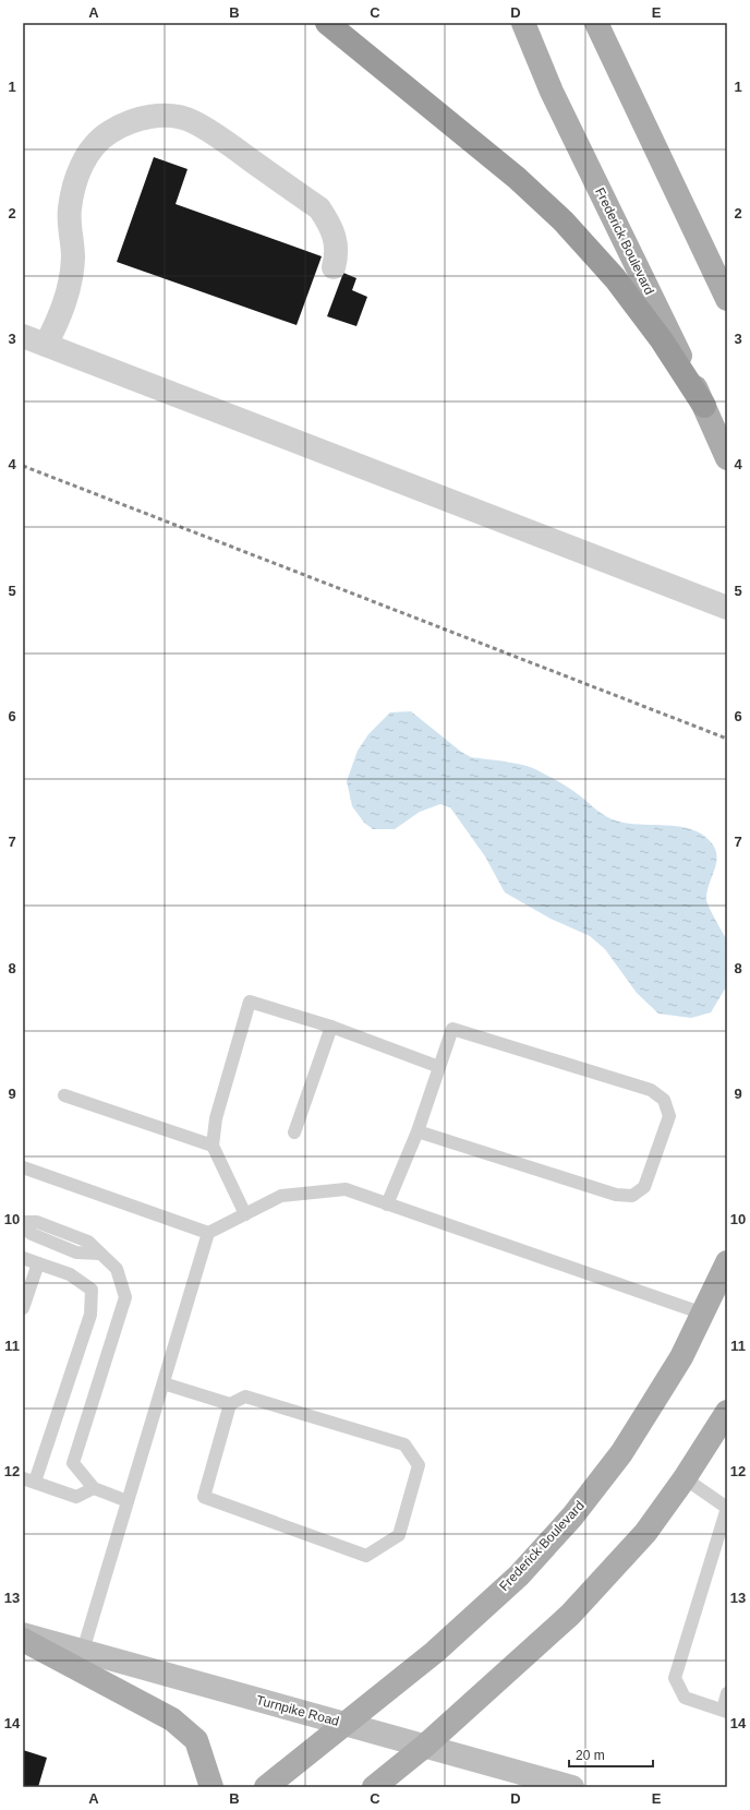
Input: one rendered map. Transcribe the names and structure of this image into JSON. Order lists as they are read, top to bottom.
{
  "streets": {
    "main road": ["Frederick Boulevard", "Turnpike Road"]
  },
  "crossings": [
    ["Frederick Boulevard", "Turnpike Road"]
  ],
  "scale_bar": "20 m",
  "grid": {
    "columns": [
      "A",
      "B",
      "C",
      "D",
      "E"
    ],
    "rows": [
      "1",
      "2",
      "3",
      "4",
      "5",
      "6",
      "7",
      "8",
      "9",
      "10",
      "11",
      "12",
      "13",
      "14"
    ]
  }
}
